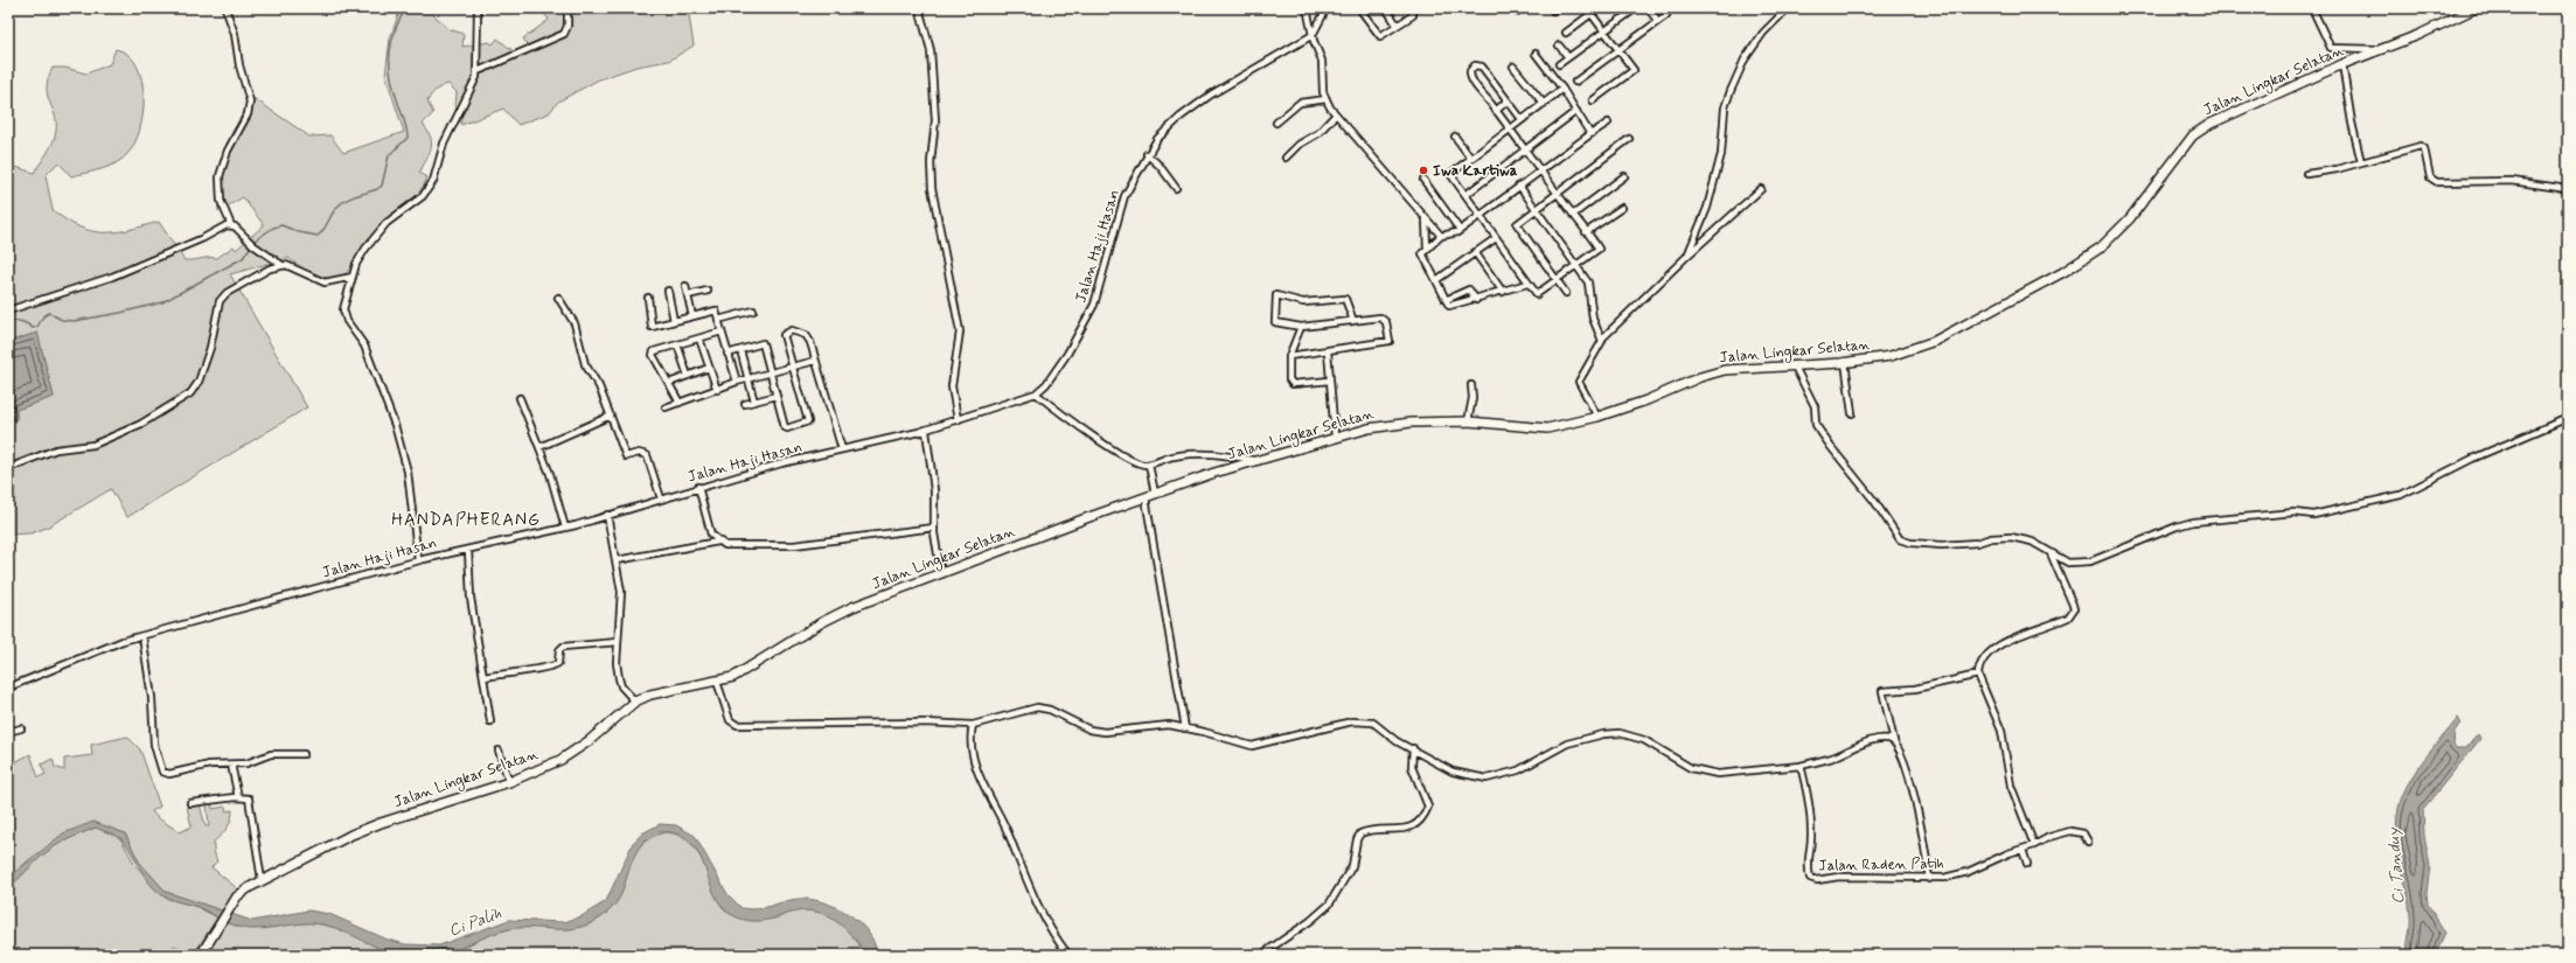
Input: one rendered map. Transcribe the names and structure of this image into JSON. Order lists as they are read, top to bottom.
{
  "streets": {
    "street": ["Jalan Lingkar Selatan", "Jalan Haji Hasan", "Jalan Raden Patih"]
  },
  "districts": ["HANDAPHERANG"],
  "water": ["Ci Tanduy", "Ci Palih"],
  "places": ["Iwa Kartiwa"]
}
